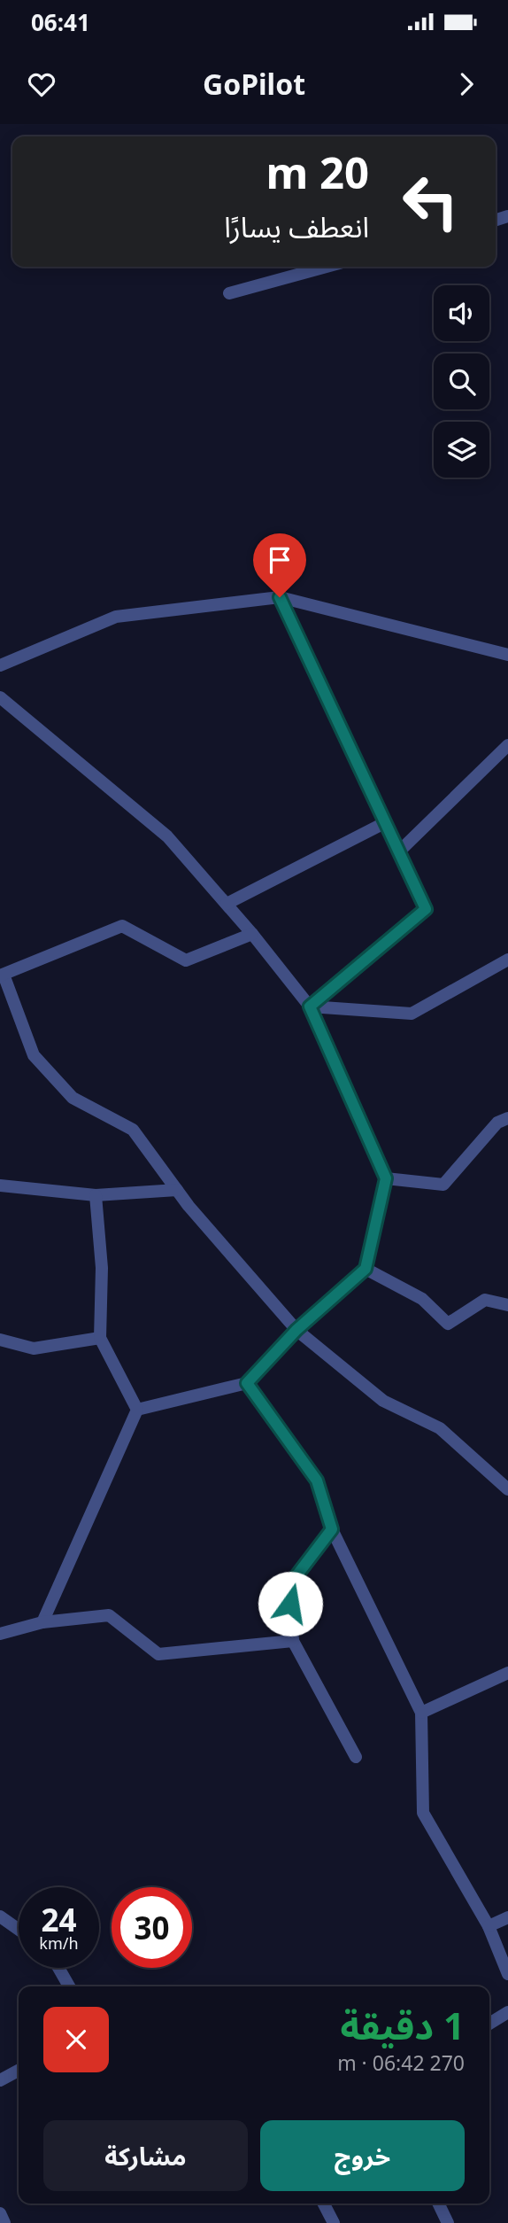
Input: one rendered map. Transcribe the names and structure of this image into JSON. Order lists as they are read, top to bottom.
{
  "page": {
    "status": "06:41",
    "header": "GoPilot",
    "turn": ["20 m", "انعطف يسارًا"],
    "speed": "24 km/h",
    "limit": "30",
    "heading": ["1 دقيقة", "270 m · 06:42"],
    "buttons": ["خروج", "مشاركة"]
  }
}
